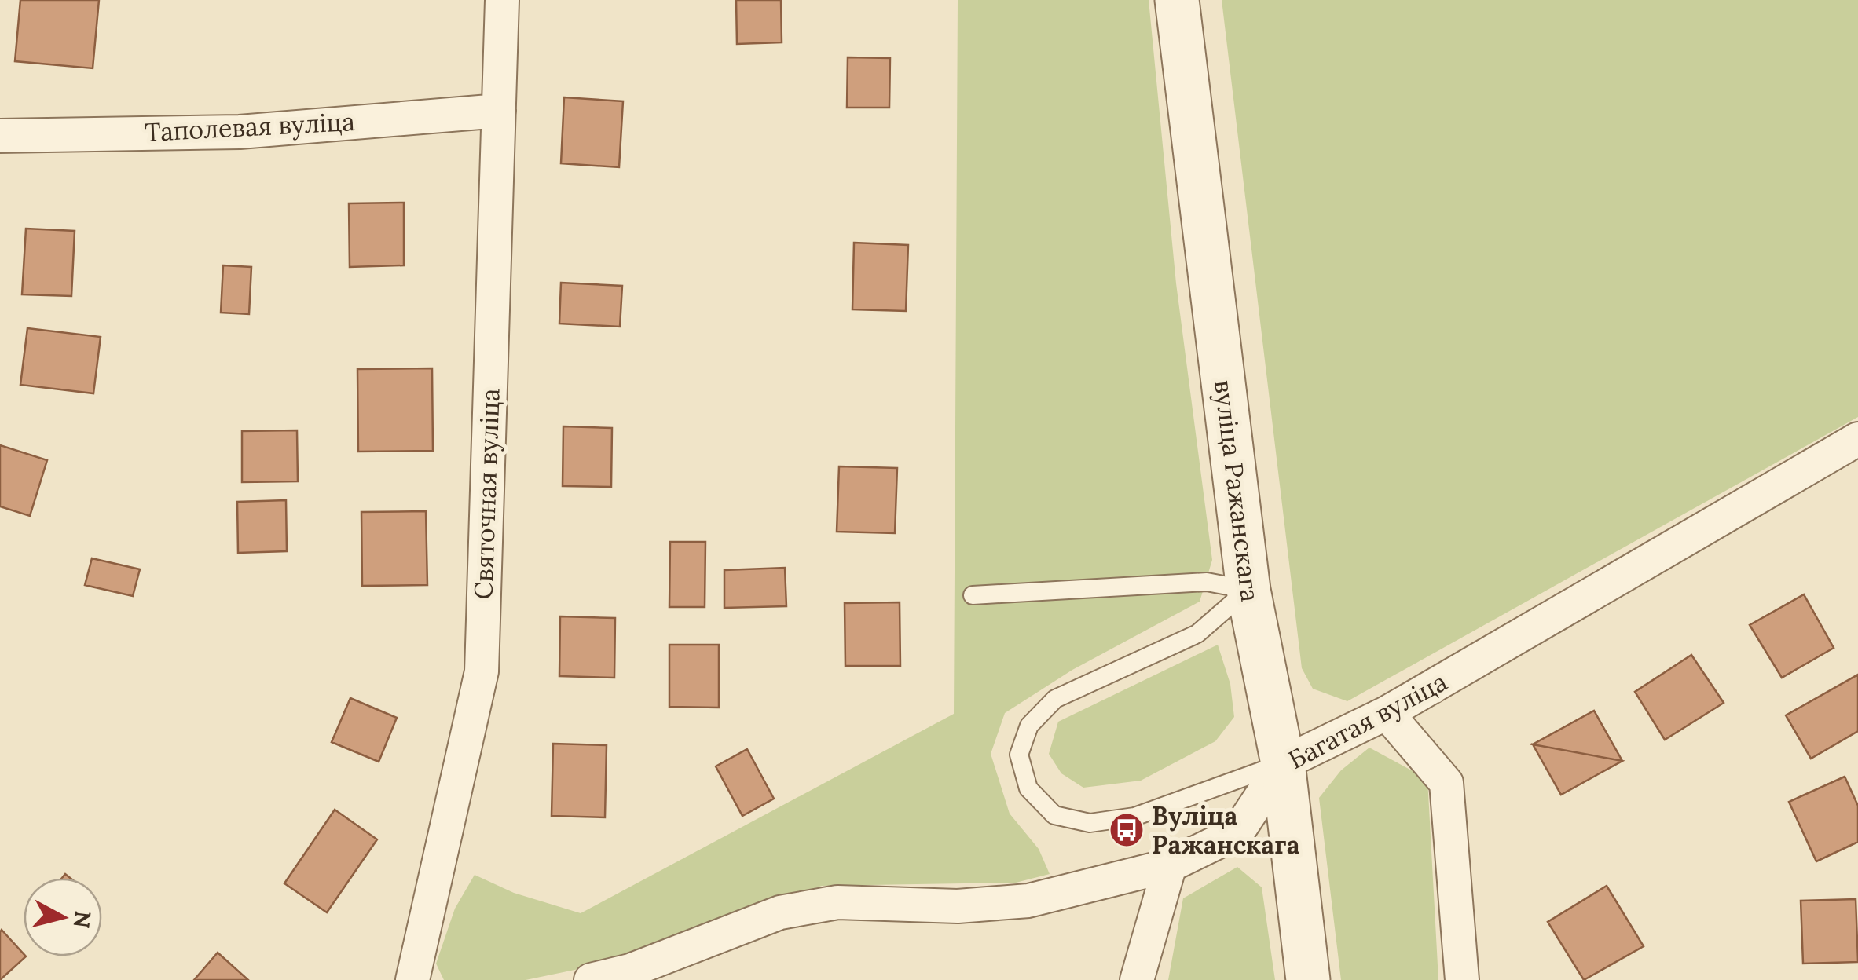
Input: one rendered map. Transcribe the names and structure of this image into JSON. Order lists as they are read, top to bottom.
{
  "streets": {
    "street": [
      "Таполевая вуліца",
      "вуліца Ражанскага",
      "Святочная вуліца",
      "Багатая вуліца"
    ]
  },
  "crossings": [
    ["Таполевая вуліца", "Святочная вуліца"],
    ["вуліца Ражанскага", "Багатая вуліца"]
  ],
  "places": {
    "bus stop": ["Вуліца Ражанскага"]
  },
  "north": "right"
}
